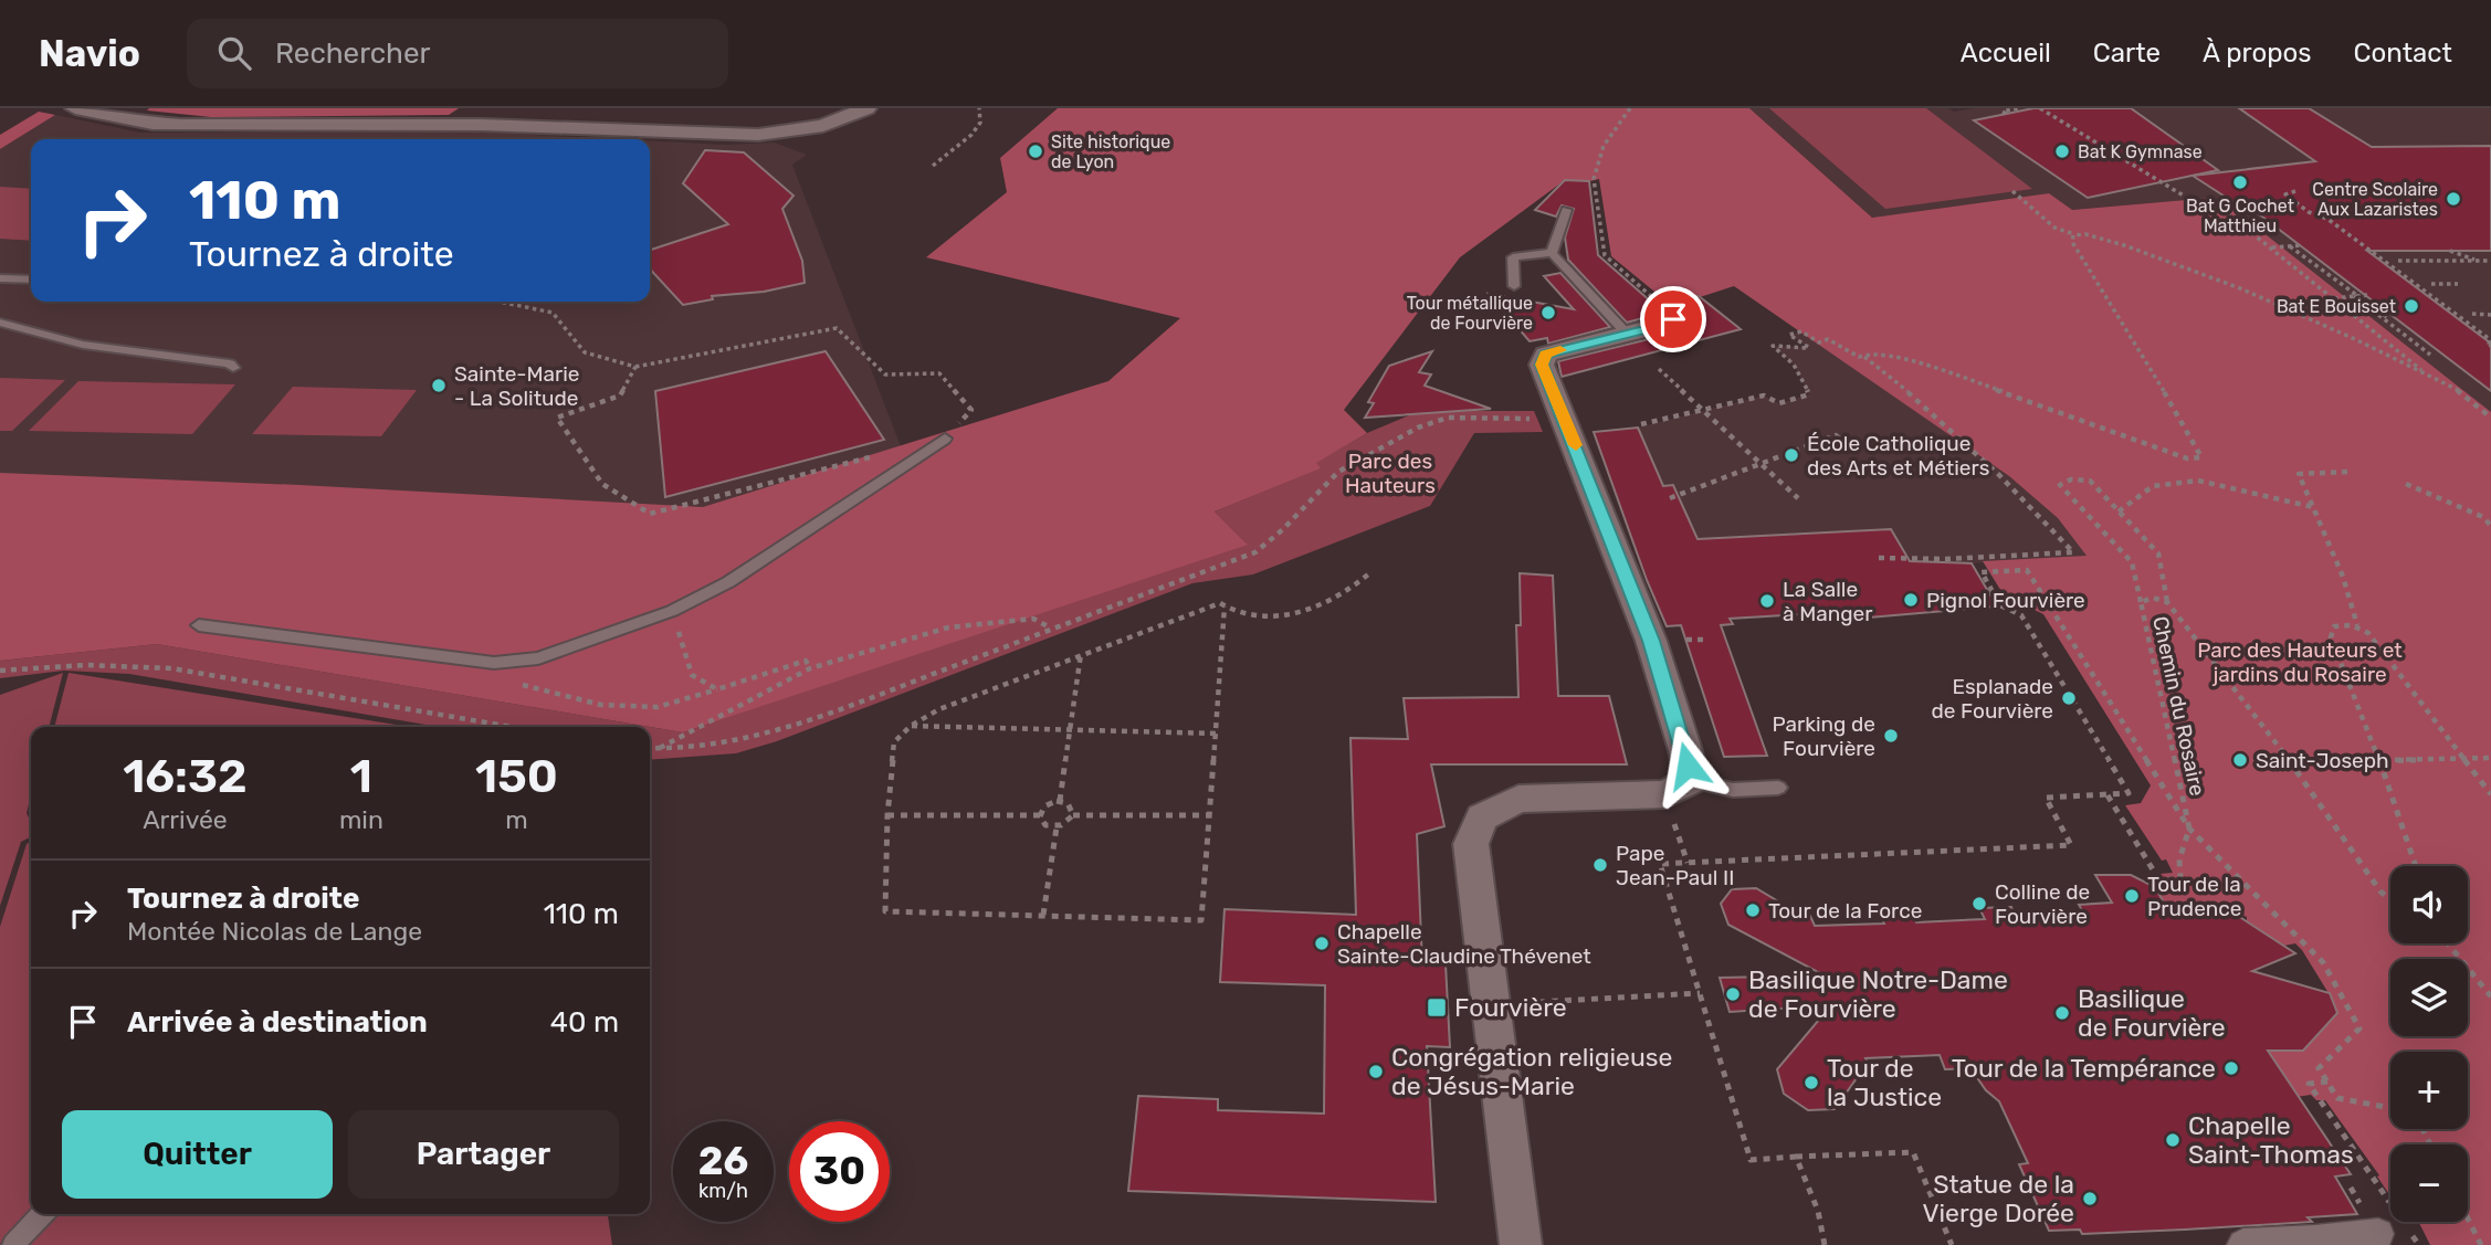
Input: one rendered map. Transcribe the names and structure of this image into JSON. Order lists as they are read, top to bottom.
{
  "streets": {
    "path": ["Chemin du Rosaire"]
  },
  "parks": ["Parc des Hauteurs", "Parc des Hauteurs et jardins du Rosaire"],
  "places": {
    "other": [
      "Site historique de Lyon",
      "Bat K Gymnase",
      "Bat G Cochet Matthieu",
      "Centre Scolaire Aux Lazaristes",
      "Bat E Bouisset",
      "Tour métallique de Fourvière",
      "Sainte-Marie - La Solitude",
      "École Catholique des Arts et Métiers",
      "Pignol Fourvière",
      "La Salle à Manger",
      "Esplanade de Fourvière",
      "Parking de Fourvière",
      "Saint-Joseph",
      "Pape Jean-Paul II",
      "Tour de la Prudence",
      "Colline de Fourvière",
      "Tour de la Force",
      "Chapelle Sainte-Claudine Thévenet",
      "Basilique Notre-Dame de Fourvière",
      "Basilique de Fourvière",
      "Tour de la Tempérance",
      "Congrégation religieuse de Jésus-Marie",
      "Tour de la Justice",
      "Chapelle Saint-Thomas",
      "Statue de la Vierge Dorée"
    ],
    "transit": ["Fourvière"]
  },
  "page": {
    "header": "Navio",
    "search": "Rechercher",
    "nav": [
      "Accueil",
      "Carte",
      "À propos",
      "Contact"
    ],
    "turn": ["110 m", "Tournez à droite"],
    "eta": [
      "16:32",
      "Arrivée",
      "1",
      "min",
      "150",
      "m"
    ],
    "list": [
      {
        "name": "Tournez à droite",
        "note": "Montée Nicolas de Lange",
        "value": "110 m"
      },
      {
        "name": "Arrivée à destination",
        "value": "40 m"
      }
    ],
    "map_buttons": ["+", "−"],
    "buttons": ["Quitter", "Partager"],
    "speed": "26 km/h",
    "limit": "30"
  }
}
